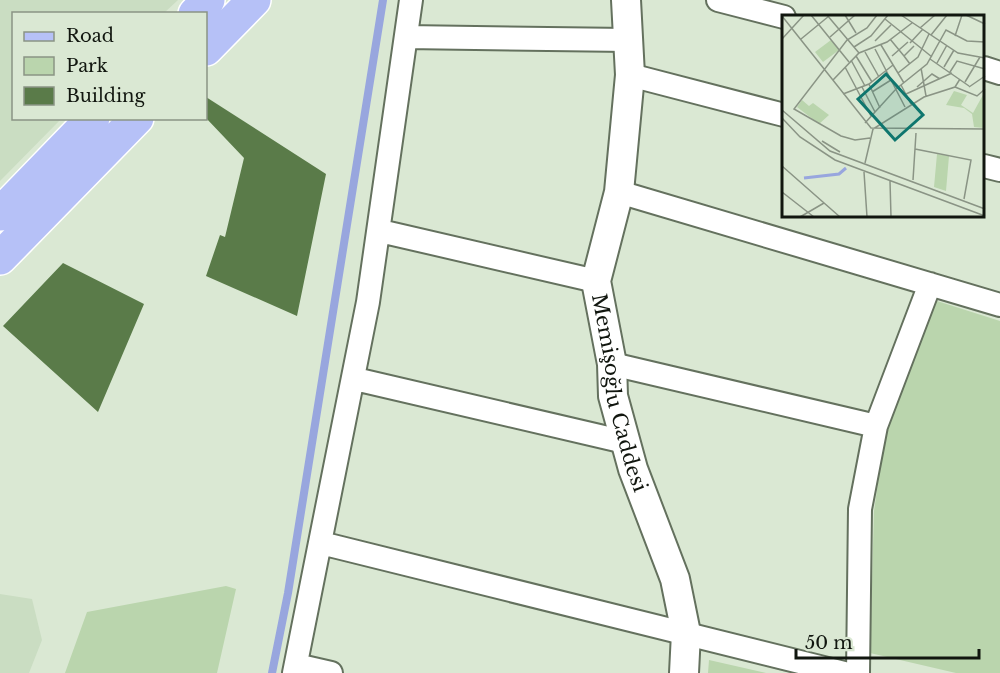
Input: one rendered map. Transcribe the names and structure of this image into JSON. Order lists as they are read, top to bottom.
{
  "streets": {
    "street": ["Memişoğlu Caddesi"]
  },
  "legend": ["Road", "Park", "Building"],
  "scale_bar": "50 m"
}
